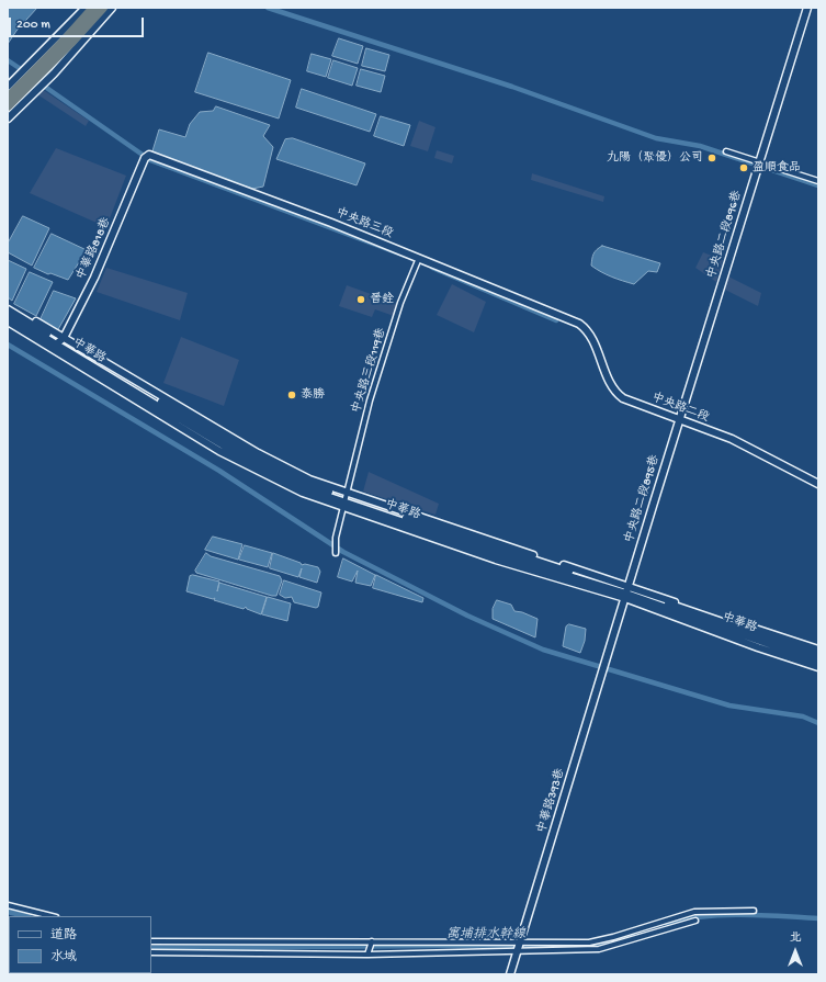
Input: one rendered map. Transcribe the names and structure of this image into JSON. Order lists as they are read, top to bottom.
{
  "streets": {
    "main road": [
      "中央路三段",
      "中央路二段896巷",
      "中華路818巷",
      "中華路",
      "中央路二段",
      "中央路二段895巷",
      "中華路393巷"
    ],
    "street": ["中央路三段119巷"]
  },
  "crossings": [
    ["中央路三段", "中華路818巷"],
    ["中央路三段", "中央路三段119巷"],
    ["中央路三段", "中央路二段"],
    ["中央路二段896巷", "中央路二段"],
    ["中央路二段896巷", "中央路二段895巷"],
    ["中華路818巷", "中華路"],
    ["中華路", "中央路三段119巷"],
    ["中華路", "中央路二段895巷"],
    ["中華路", "中華路393巷"],
    ["中央路二段", "中央路二段895巷"],
    ["中央路二段895巷", "中華路393巷"]
  ],
  "water": ["寓埔排水幹線"],
  "places": [
    "九陽（聚優）公司",
    "盈順食品",
    "晉銓",
    "泰勝"
  ],
  "legend": ["道路", "水域"],
  "scale_bar": "200 m",
  "north": "top"
}
